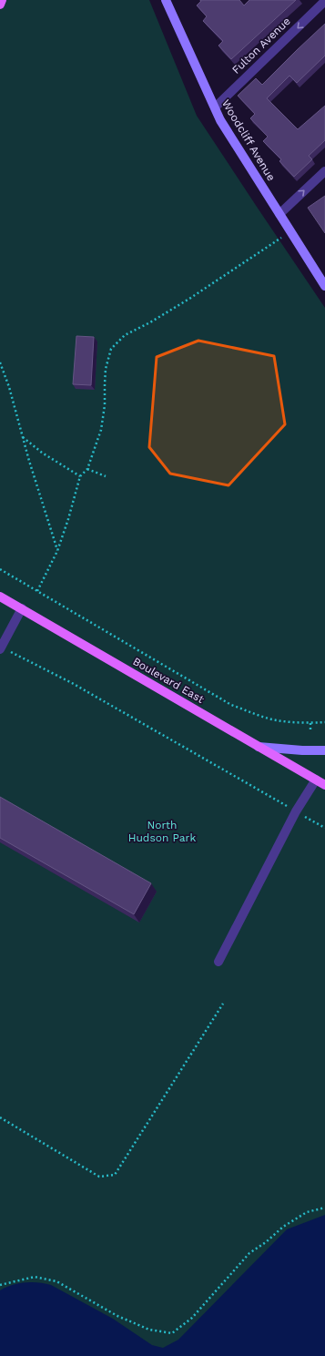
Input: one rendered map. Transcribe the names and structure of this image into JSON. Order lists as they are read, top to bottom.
{
  "streets": {
    "main road": ["Woodcliff Avenue", "Boulevard East"],
    "street": ["Fulton Avenue"]
  },
  "crossings": [
    ["Fulton Avenue", "Woodcliff Avenue"]
  ],
  "one_way": ["Fulton Avenue"],
  "parks": ["North Hudson Park"]
}
